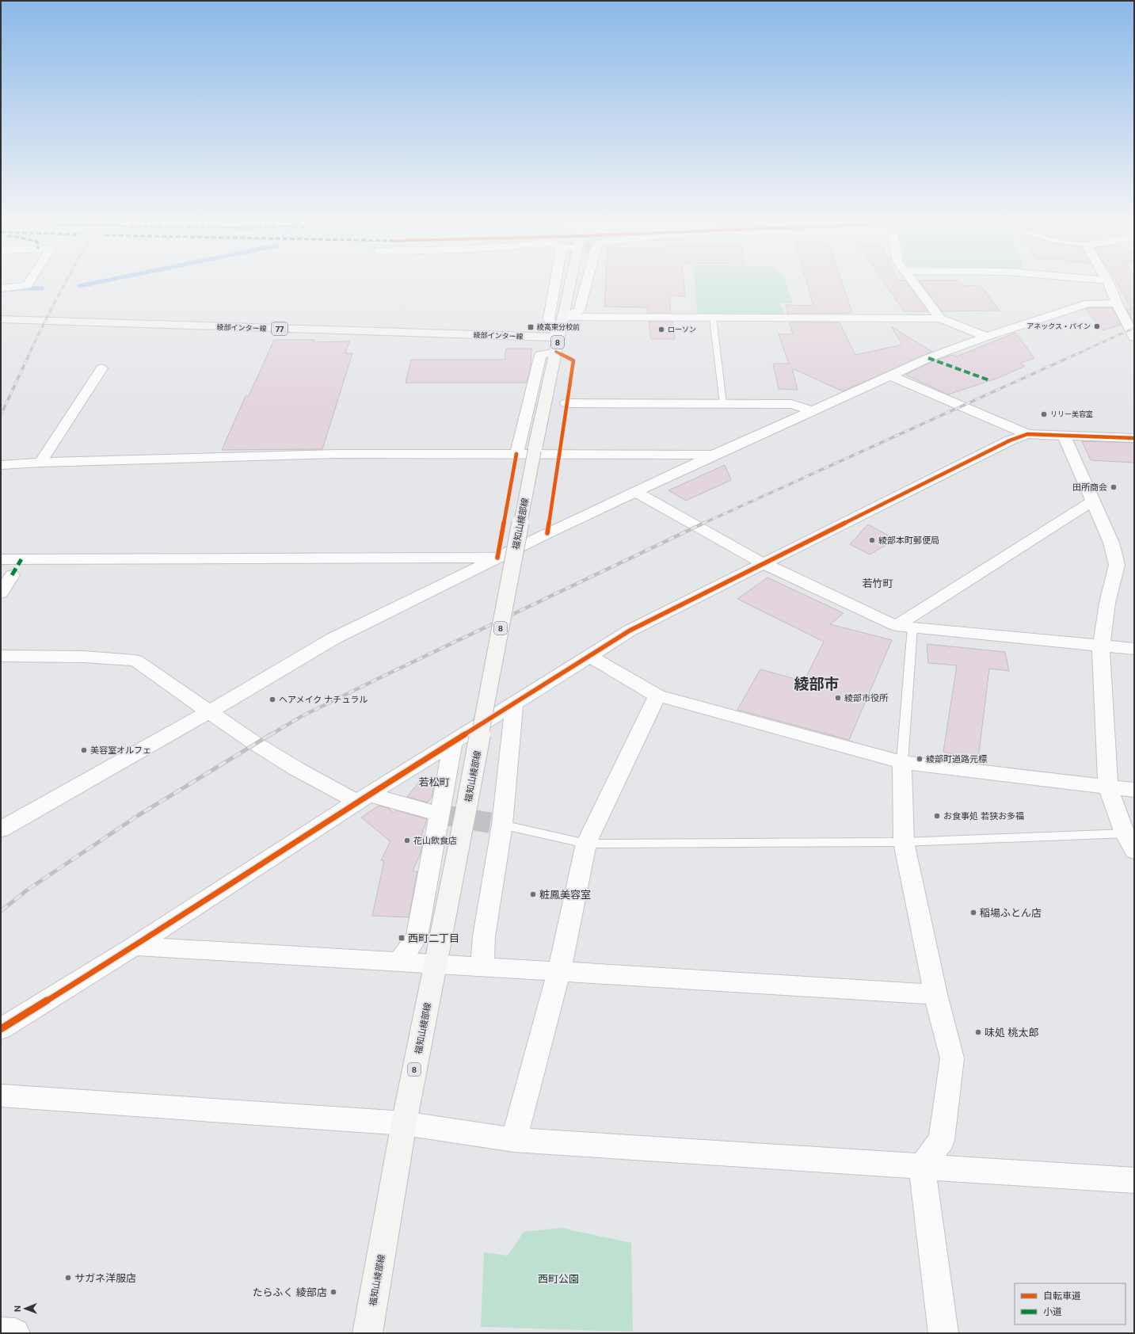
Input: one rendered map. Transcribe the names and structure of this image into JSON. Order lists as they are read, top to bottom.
{
  "streets": {
    "main road": [
      "綾部インター線",
      "77",
      "8",
      "福知山綾部線"
    ]
  },
  "crossings": [
    ["綾部インター線", "福知山綾部線"]
  ],
  "districts": ["若竹町", "綾部市", "若松町"],
  "parks": ["西町公園"],
  "places": {
    "other": [
      "アネックス・パイン",
      "ローソン",
      "リリー美容室",
      "田所商会",
      "綾部本町郵便局",
      "綾部市役所",
      "ヘアメイク ナチュラル",
      "美容室オルフェ",
      "綾部町道路元標",
      "お食事処 若狭お多福",
      "花山飲食店",
      "粧鳳美容室",
      "稲場ふとん店",
      "味処 桃太郎",
      "サガネ洋服店",
      "たらふく 綾部店"
    ],
    "transit": ["綾高東分校前", "西町二丁目"]
  },
  "legend": ["自転車道", "小道"],
  "north": "left"
}
